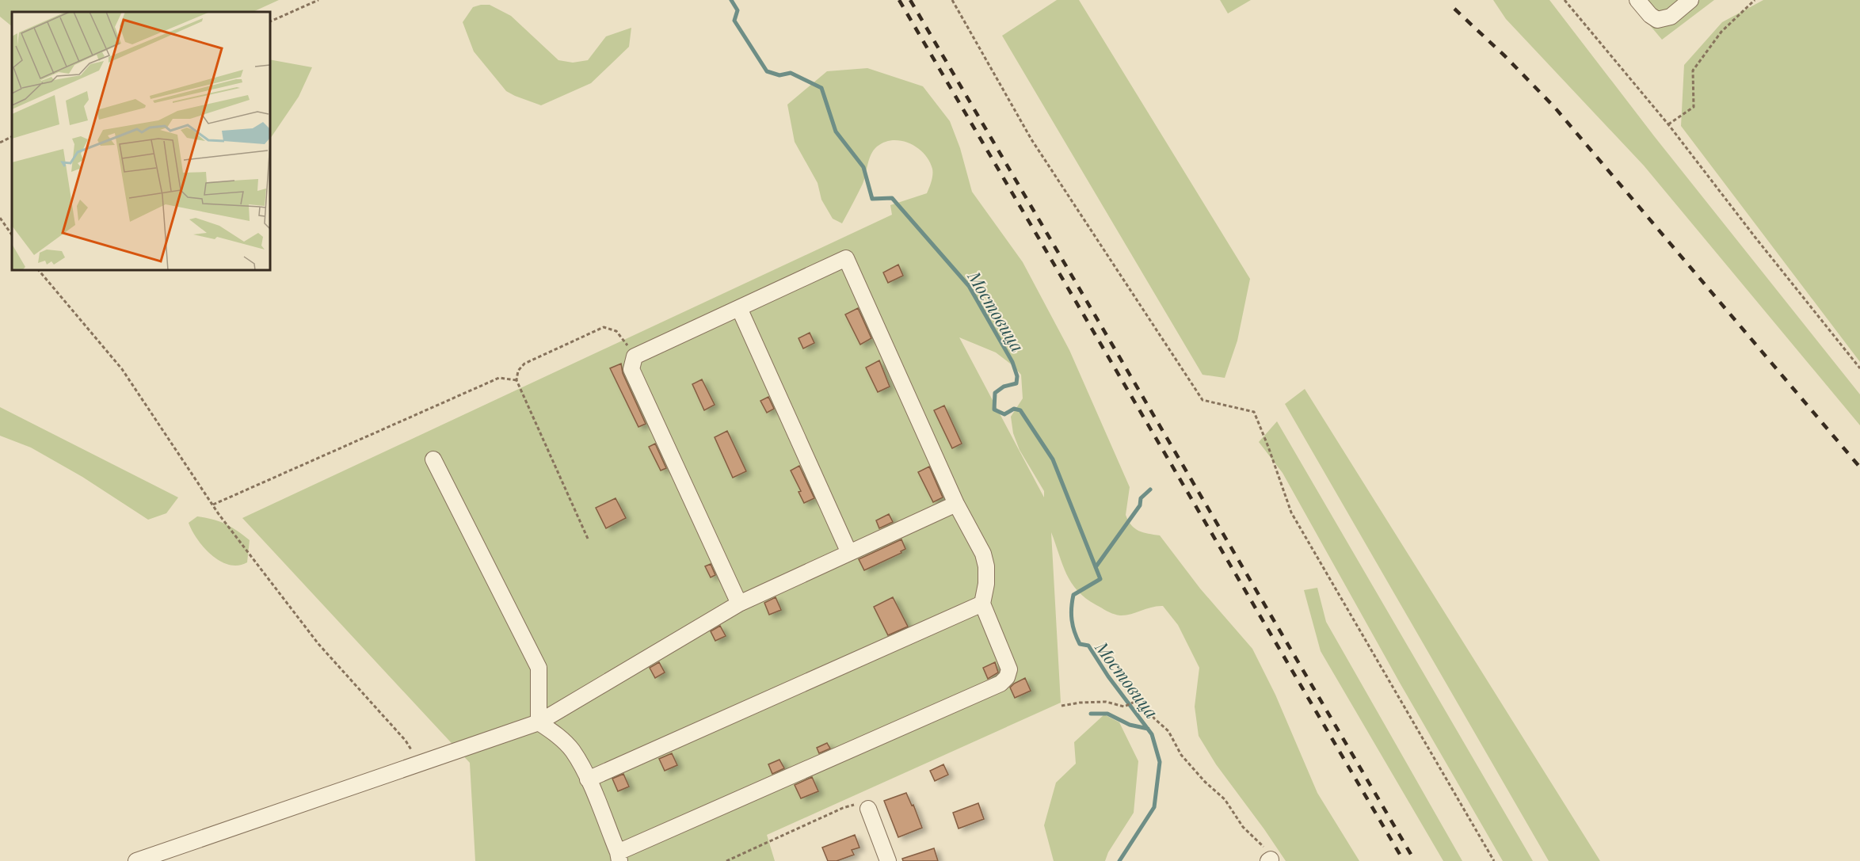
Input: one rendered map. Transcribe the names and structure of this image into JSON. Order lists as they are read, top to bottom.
{
  "water": ["Мостовица"]
}
